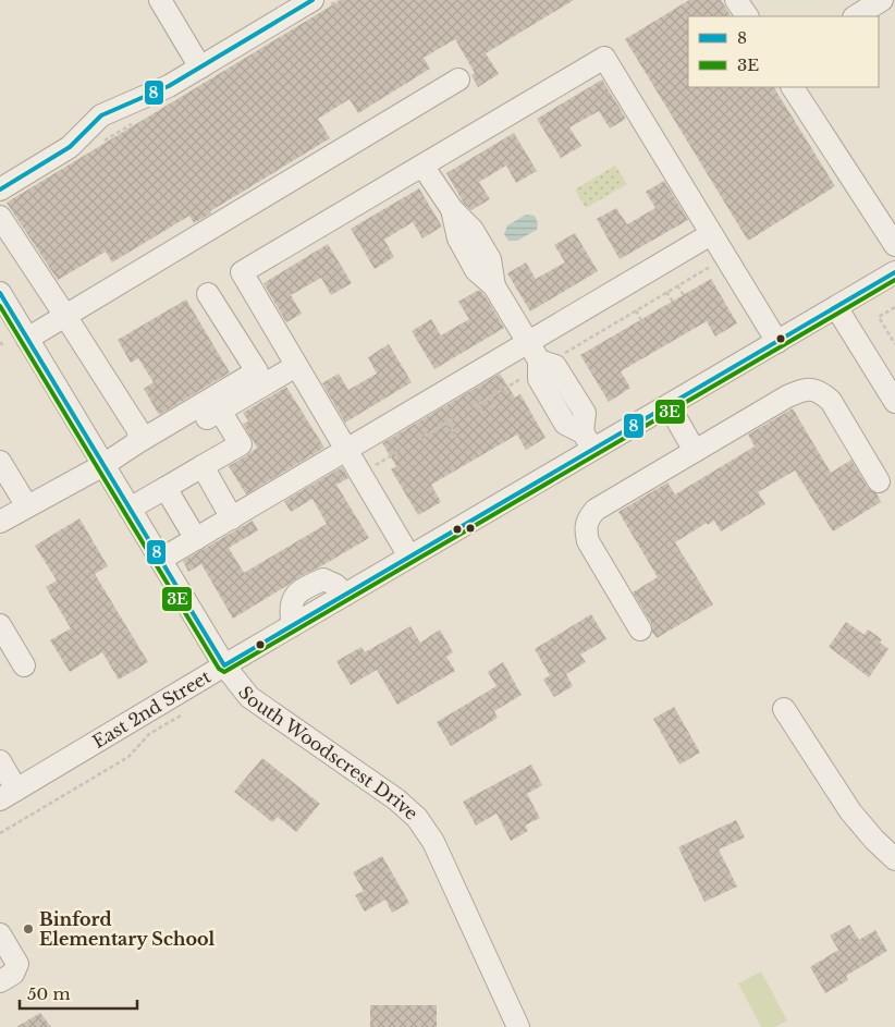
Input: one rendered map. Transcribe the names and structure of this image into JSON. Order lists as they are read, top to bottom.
{
  "streets": {
    "street": ["East 2nd Street", "South Woodscrest Drive"]
  },
  "crossings": [
    ["East 2nd Street", "South Woodscrest Drive"]
  ],
  "places": ["Binford Elementary School"],
  "lines": ["transit line 8", "transit line 3E"],
  "legend": ["8", "3E"],
  "scale_bar": "50 m"
}
